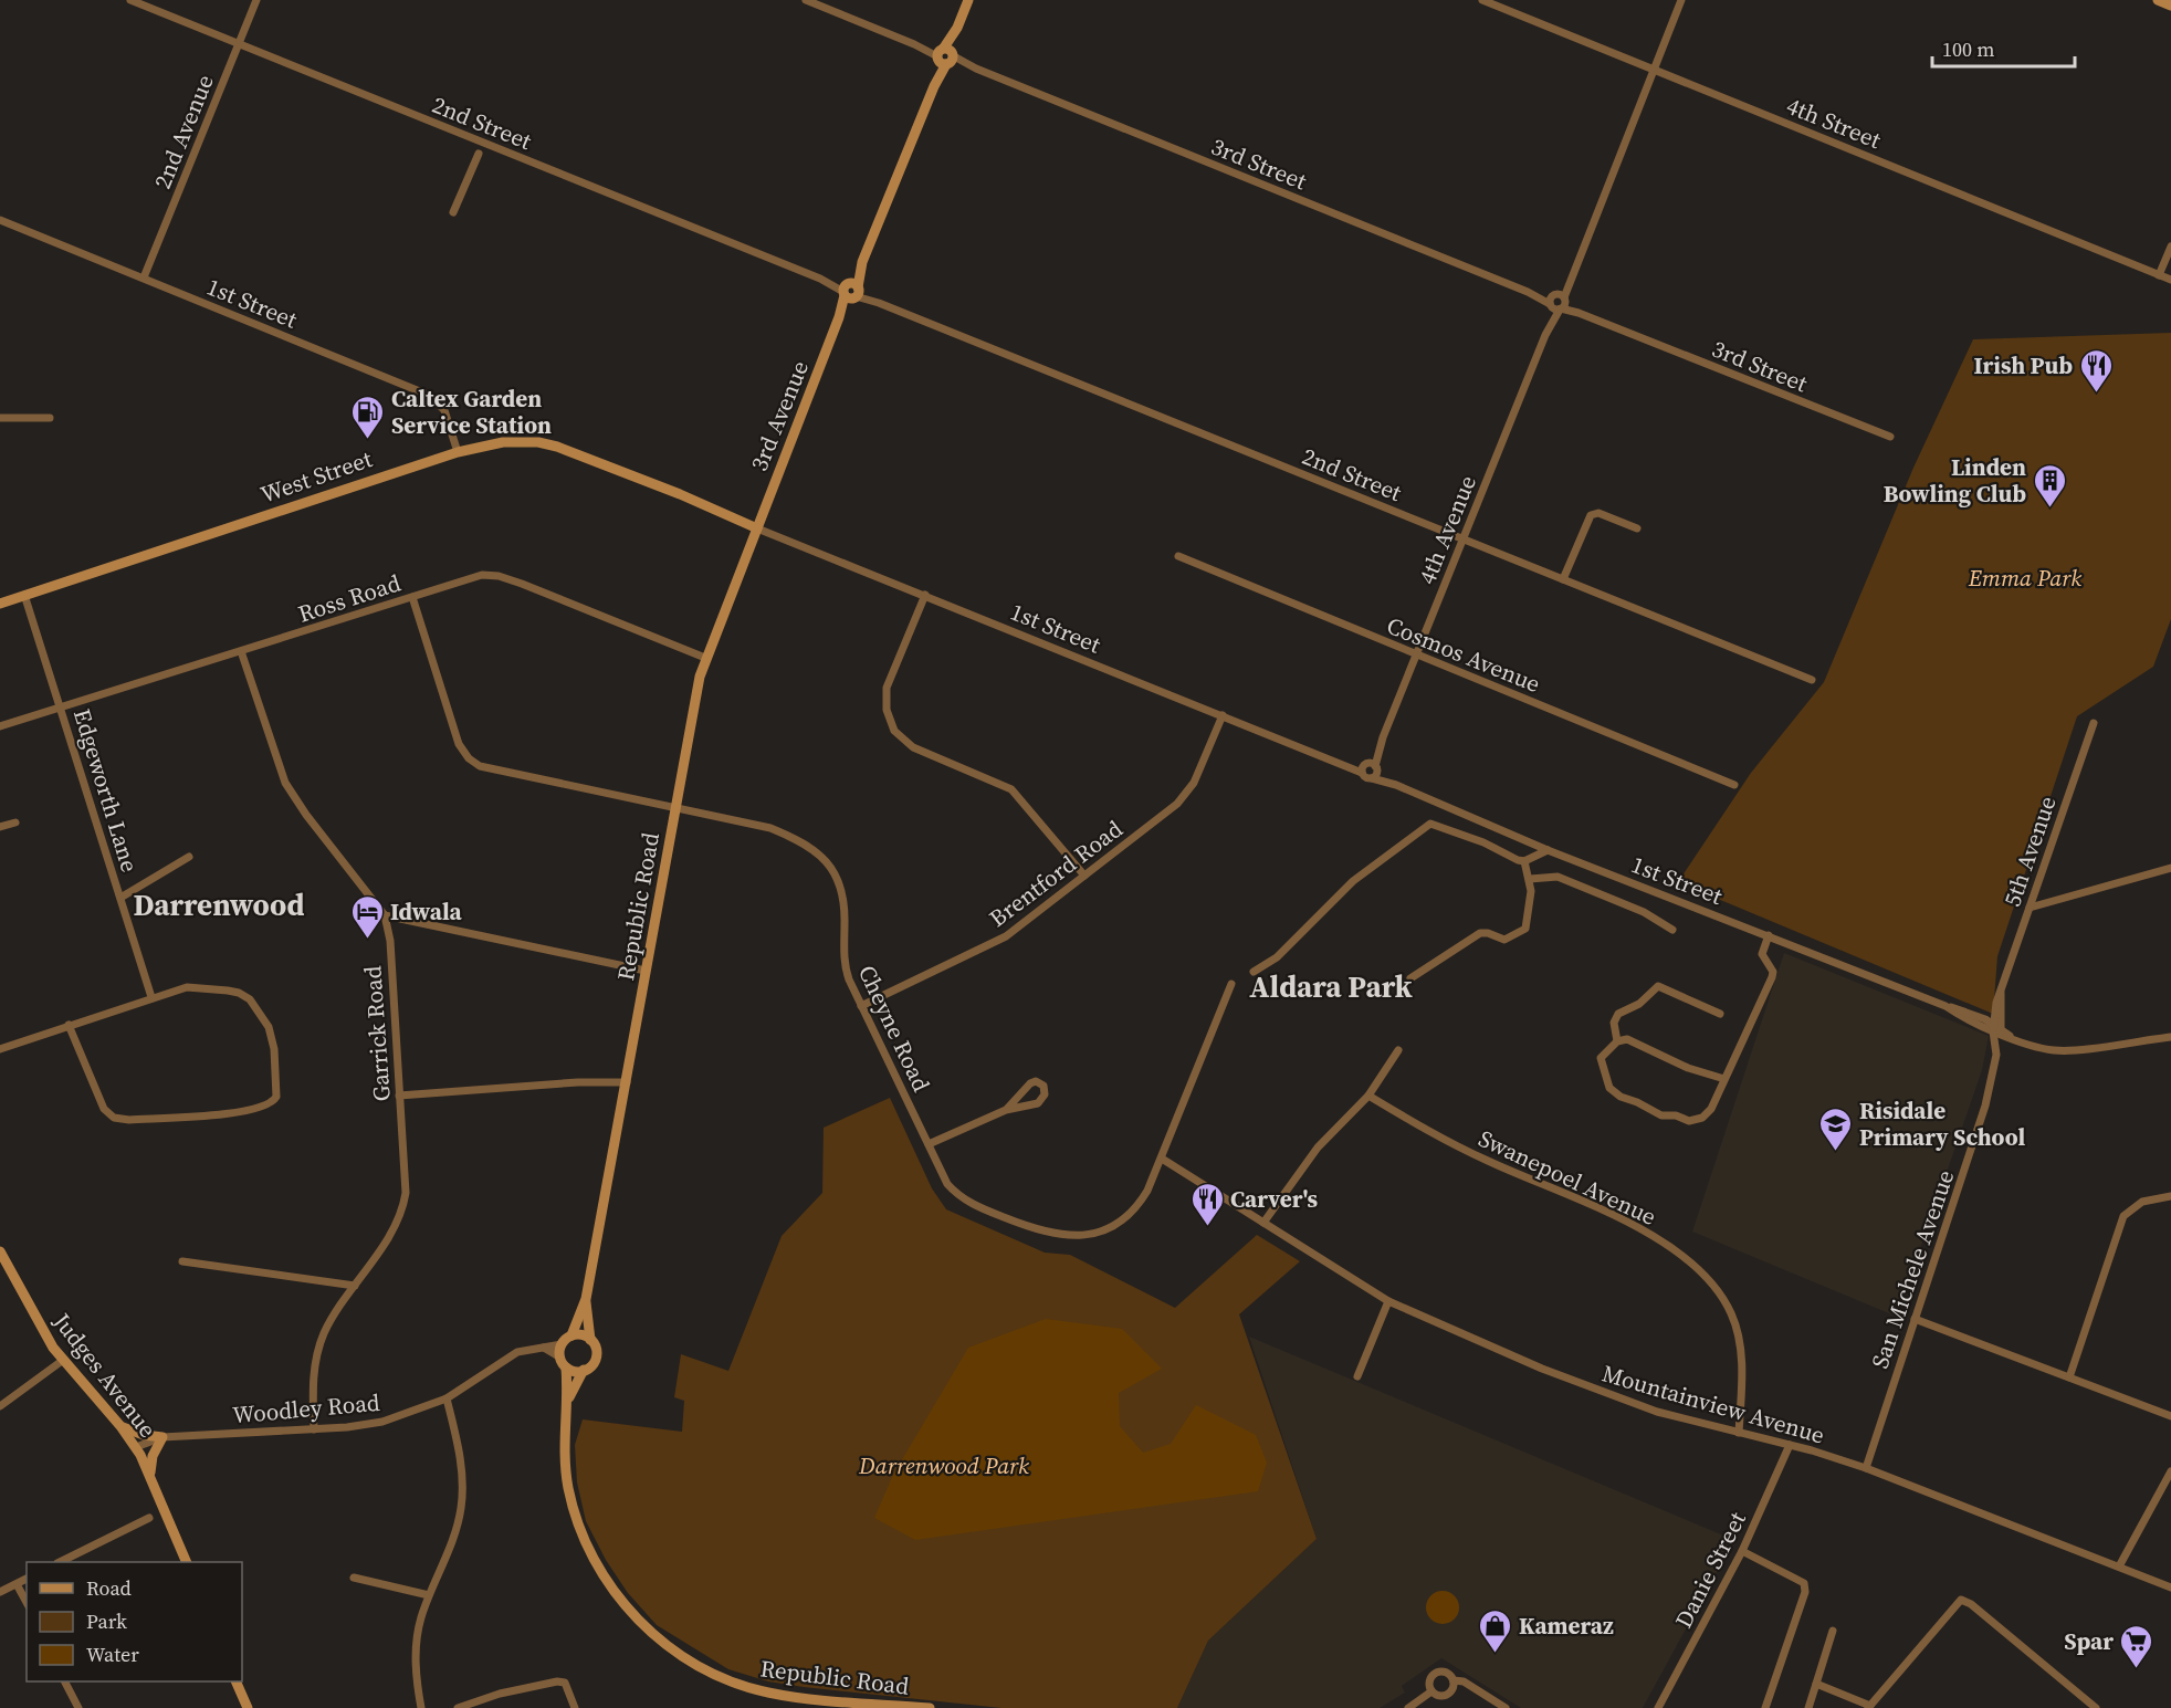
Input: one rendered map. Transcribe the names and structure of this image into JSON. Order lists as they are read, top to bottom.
{
  "streets": {
    "main road": [
      "3rd Avenue",
      "West Street",
      "Republic Road",
      "Judges Avenue"
    ],
    "street": [
      "2nd Street",
      "4th Street",
      "2nd Avenue",
      "3rd Street",
      "1st Street",
      "4th Avenue",
      "Ross Road",
      "Cosmos Avenue",
      "Edgeworth Lane",
      "5th Avenue",
      "Brentford Road",
      "Cheyne Road",
      "Garrick Road",
      "Swanepoel Avenue",
      "San Michele Avenue",
      "Mountainview Avenue",
      "Woodley Road",
      "Danie Street"
    ]
  },
  "crossings": [
    ["2nd Street", "2nd Avenue"],
    ["2nd Street", "3rd Avenue"],
    ["2nd Street", "4th Avenue"],
    ["4th Street", "4th Avenue"],
    ["2nd Avenue", "1st Street"],
    ["3rd Street", "3rd Avenue"],
    ["3rd Street", "4th Avenue"],
    ["1st Street", "3rd Avenue"],
    ["1st Street", "West Street"],
    ["1st Street", "4th Avenue"],
    ["1st Street", "Brentford Road"],
    ["1st Street", "Republic Road"],
    ["1st Street", "San Michele Avenue"],
    ["3rd Avenue", "West Street"],
    ["3rd Avenue", "Republic Road"],
    ["West Street", "Edgeworth Lane"],
    ["West Street", "Republic Road"],
    ["4th Avenue", "Cosmos Avenue"],
    ["Ross Road", "Edgeworth Lane"],
    ["Ross Road", "Republic Road"],
    ["Ross Road", "Cheyne Road"],
    ["Ross Road", "Garrick Road"],
    ["5th Avenue", "San Michele Avenue"],
    ["Brentford Road", "Cheyne Road"],
    ["Republic Road", "Cheyne Road"],
    ["Republic Road", "Woodley Road"],
    ["Cheyne Road", "Mountainview Avenue"],
    ["Garrick Road", "Woodley Road"],
    ["Swanepoel Avenue", "Mountainview Avenue"],
    ["San Michele Avenue", "Mountainview Avenue"],
    ["Judges Avenue", "Woodley Road"],
    ["Mountainview Avenue", "Danie Street"]
  ],
  "districts": ["Darrenwood", "Aldara Park"],
  "parks": ["Emma Park", "Darrenwood Park"],
  "places": {
    "restaurant": ["Irish Pub", "Carver's"],
    "fuel station": ["Caltex Garden Service Station"],
    "building": ["Linden Bowling Club"],
    "hotel": ["Idwala"],
    "school or university": ["Risidale Primary School"],
    "shop": ["Kameraz"],
    "supermarket": ["Spar"]
  },
  "legend": ["Road", "Park", "Water"],
  "scale_bar": "100 m"
}
